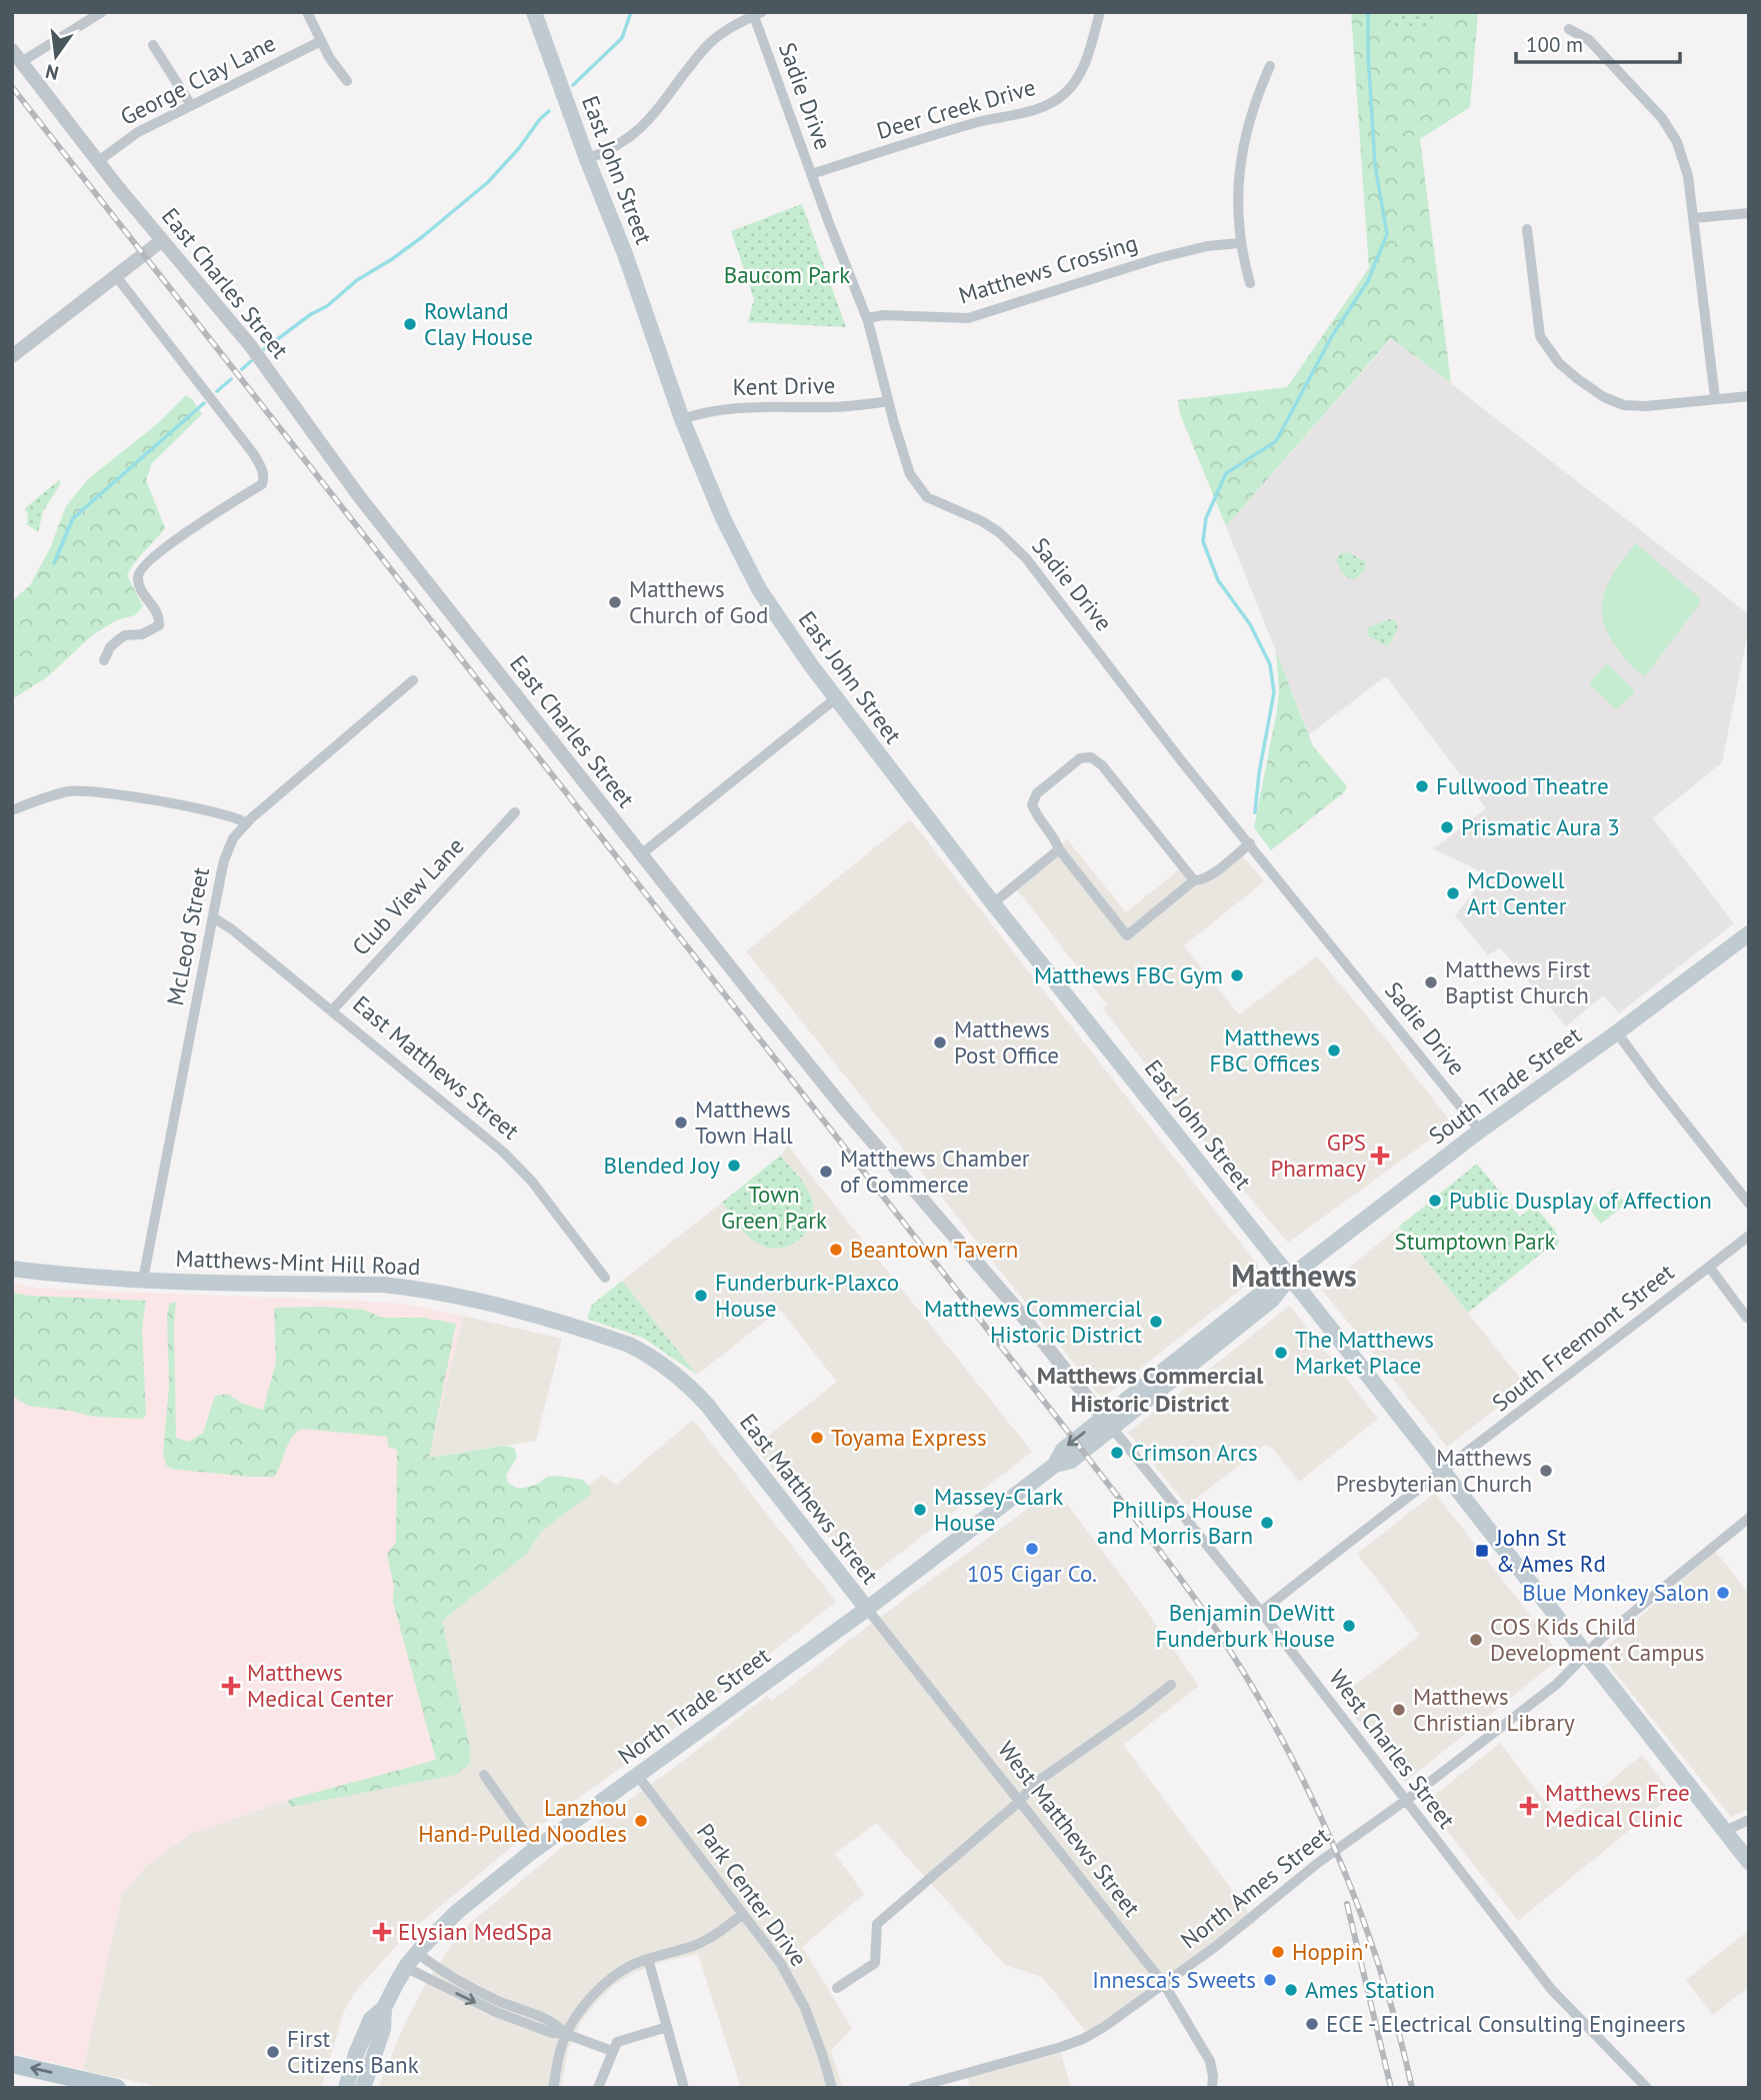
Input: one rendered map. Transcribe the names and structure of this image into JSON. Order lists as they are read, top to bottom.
{
  "streets": {
    "main road": [
      "East John Street",
      "East Matthews Street",
      "South Trade Street",
      "Matthews-Mint Hill Road",
      "North Trade Street"
    ],
    "street": [
      "George Clay Lane",
      "Sadie Drive",
      "Deer Creek Drive",
      "Matthews Crossing",
      "East Charles Street",
      "Kent Drive",
      "Club View Lane",
      "McLeod Street",
      "South Freemont Street",
      "West Charles Street",
      "West Matthews Street",
      "North Ames Street",
      "Park Center Drive"
    ]
  },
  "crossings": [
    ["George Clay Lane", "East Charles Street"],
    ["Sadie Drive", "Deer Creek Drive"],
    ["Sadie Drive", "Matthews Crossing"],
    ["Sadie Drive", "Kent Drive"],
    ["Sadie Drive", "South Trade Street"],
    ["East John Street", "Kent Drive"],
    ["East John Street", "South Trade Street"],
    ["East John Street", "South Freemont Street"],
    ["East John Street", "North Trade Street"],
    ["East John Street", "North Ames Street"],
    ["East Charles Street", "North Trade Street"],
    ["East Charles Street", "West Charles Street"],
    ["Club View Lane", "East Matthews Street"],
    ["McLeod Street", "East Matthews Street"],
    ["McLeod Street", "Matthews-Mint Hill Road"],
    ["East Matthews Street", "Matthews-Mint Hill Road"],
    ["East Matthews Street", "North Trade Street"],
    ["East Matthews Street", "West Matthews Street"],
    ["South Trade Street", "North Trade Street"],
    ["South Freemont Street", "West Charles Street"],
    ["North Trade Street", "West Charles Street"],
    ["North Trade Street", "West Matthews Street"],
    ["North Trade Street", "Park Center Drive"],
    ["West Charles Street", "North Ames Street"],
    ["West Matthews Street", "North Ames Street"]
  ],
  "districts": ["Matthews", "Matthews Commercial Historic District"],
  "parks": ["Baucom Park", "Town Green Park", "Stumptown Park"],
  "places": {
    "other": [
      "Rowland Clay House",
      "Matthews Church of God",
      "Fullwood Theatre",
      "Prismatic Aura 3",
      "McDowell Art Center",
      "Matthews FBC Gym",
      "Matthews First Baptist Church",
      "Matthews Post Office",
      "Matthews FBC Offices",
      "Matthews Town Hall",
      "Blended Joy",
      "Matthews Chamber of Commerce",
      "Public Dusplay of Affection",
      "Beantown Tavern",
      "Funderburk-Plaxco House",
      "Matthews Commercial Historic District",
      "The Matthews Market Place",
      "Toyama Express",
      "Crimson Arcs",
      "Matthews Presbyterian Church",
      "Massey-Clark House",
      "Phillips House and Morris Barn",
      "105 Cigar Co.",
      "Blue Monkey Salon",
      "Benjamin DeWitt Funderburk House",
      "COS Kids Child Development Campus",
      "Matthews Christian Library",
      "Lanzhou Hand-Pulled Noodles",
      "Hoppin'",
      "Innesca's Sweets",
      "Ames Station",
      "ECE - Electrical Consulting Engineers",
      "First Citizens Bank"
    ],
    "health": [
      "GPS Pharmacy",
      "Matthews Medical Center",
      "Matthews Free Medical Clinic",
      "Elysian MedSpa"
    ],
    "transit": ["John St & Ames Rd"]
  },
  "scale_bar": "100 m",
  "north": "bottom"
}
